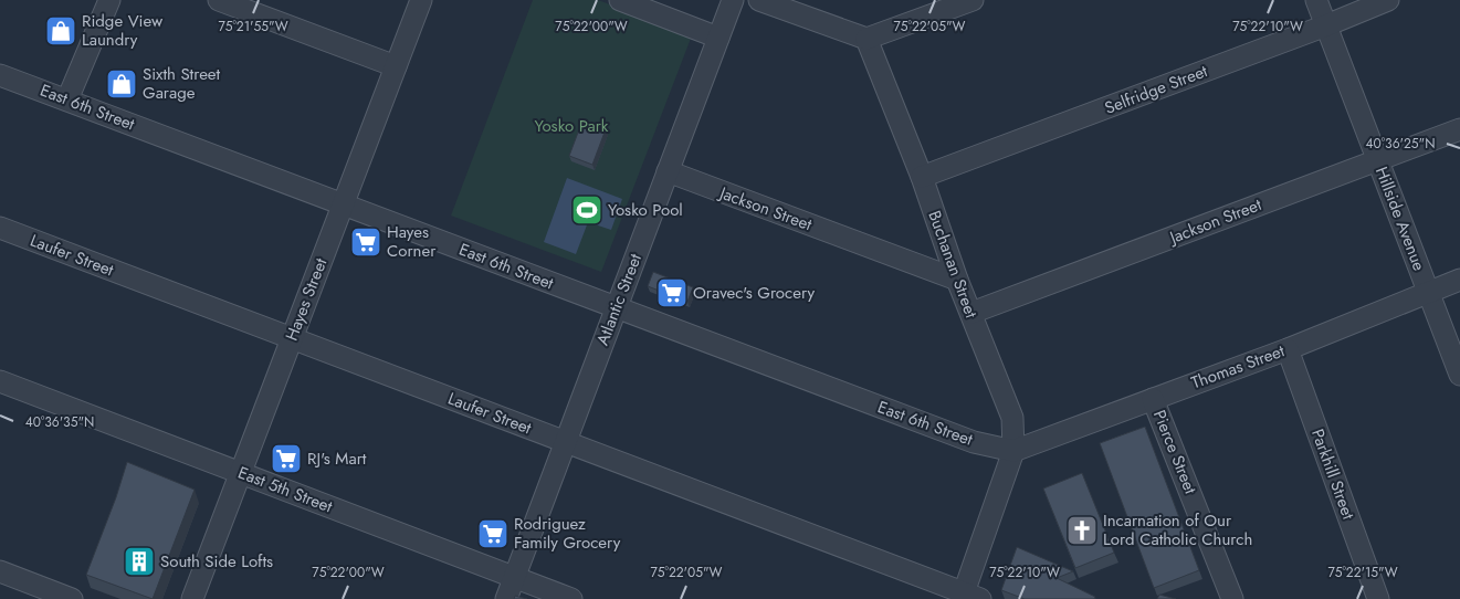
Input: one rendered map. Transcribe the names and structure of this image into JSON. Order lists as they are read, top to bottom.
{
  "streets": {
    "street": [
      "Selfridge Street",
      "East 6th Street",
      "Jackson Street",
      "Hillside Avenue",
      "Laufer Street",
      "Buchanan Street",
      "Hayes Street",
      "Atlantic Street",
      "Thomas Street",
      "Pierce Street",
      "Parkhill Street",
      "East 5th Street"
    ]
  },
  "crossings": [
    ["Selfridge Street", "Hillside Avenue"],
    ["Selfridge Street", "Buchanan Street"],
    ["East 6th Street", "Buchanan Street"],
    ["East 6th Street", "Hayes Street"],
    ["East 6th Street", "Atlantic Street"],
    ["East 6th Street", "Thomas Street"],
    ["Jackson Street", "Hillside Avenue"],
    ["Jackson Street", "Buchanan Street"],
    ["Jackson Street", "Atlantic Street"],
    ["Hillside Avenue", "Thomas Street"],
    ["Laufer Street", "Buchanan Street"],
    ["Laufer Street", "Hayes Street"],
    ["Laufer Street", "Atlantic Street"],
    ["Buchanan Street", "Thomas Street"],
    ["Hayes Street", "East 5th Street"],
    ["Atlantic Street", "East 5th Street"],
    ["Thomas Street", "Pierce Street"],
    ["Thomas Street", "Parkhill Street"]
  ],
  "parks": ["Yosko Park"],
  "places": {
    "shop": ["Ridge View Laundry", "Sixth Street Garage"],
    "sports": ["Yosko Pool"],
    "supermarket": [
      "Hayes Corner",
      "Oravec's Grocery",
      "RJ's Mart",
      "Rodriguez Family Grocery"
    ],
    "church": ["Incarnation of Our Lord Catholic Church"],
    "building": ["South Side Lofts"]
  },
  "coordinates": [
    "75°22'05\"W",
    "75°22'10\"W",
    "75°21'55\"W",
    "75°22'00\"W",
    "40°36'25\"N",
    "40°36'35\"N",
    "75°22'15\"W"
  ]
}
